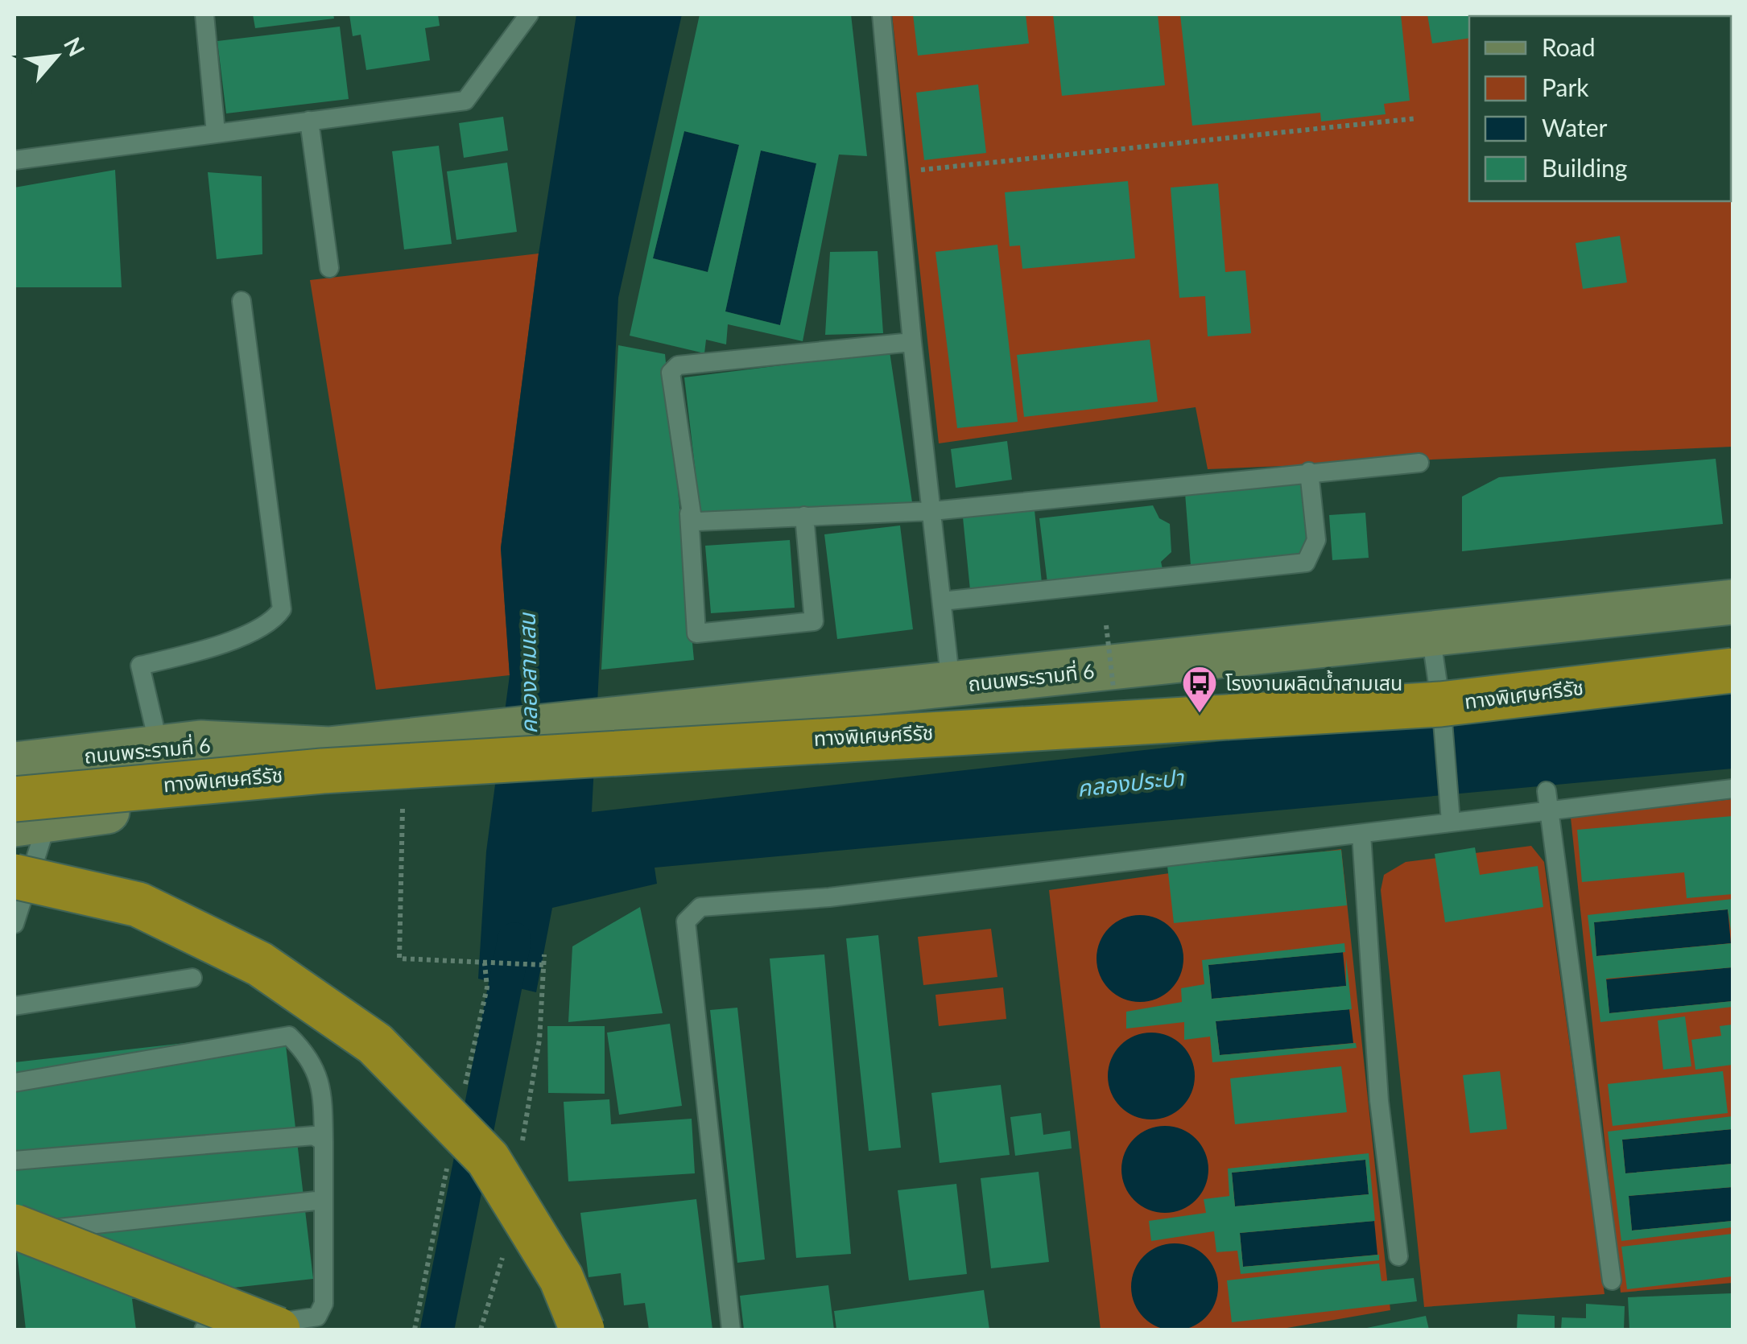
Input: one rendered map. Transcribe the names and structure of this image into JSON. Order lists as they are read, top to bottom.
{
  "streets": {
    "highway": ["ทางพิเศษศรีรัช"],
    "main road": ["ถนนพระรามที่ 6"]
  },
  "crossings": [
    ["ถนนพระรามที่ 6", "ทางพิเศษศรีรัช"]
  ],
  "water": ["คลองสามเสน", "คลองประปา"],
  "places": {
    "bus stop": ["โรงงานผลิตน้ำสามเสน"]
  },
  "legend": [
    "Road",
    "Park",
    "Water",
    "Building"
  ],
  "north": "top right"
}
